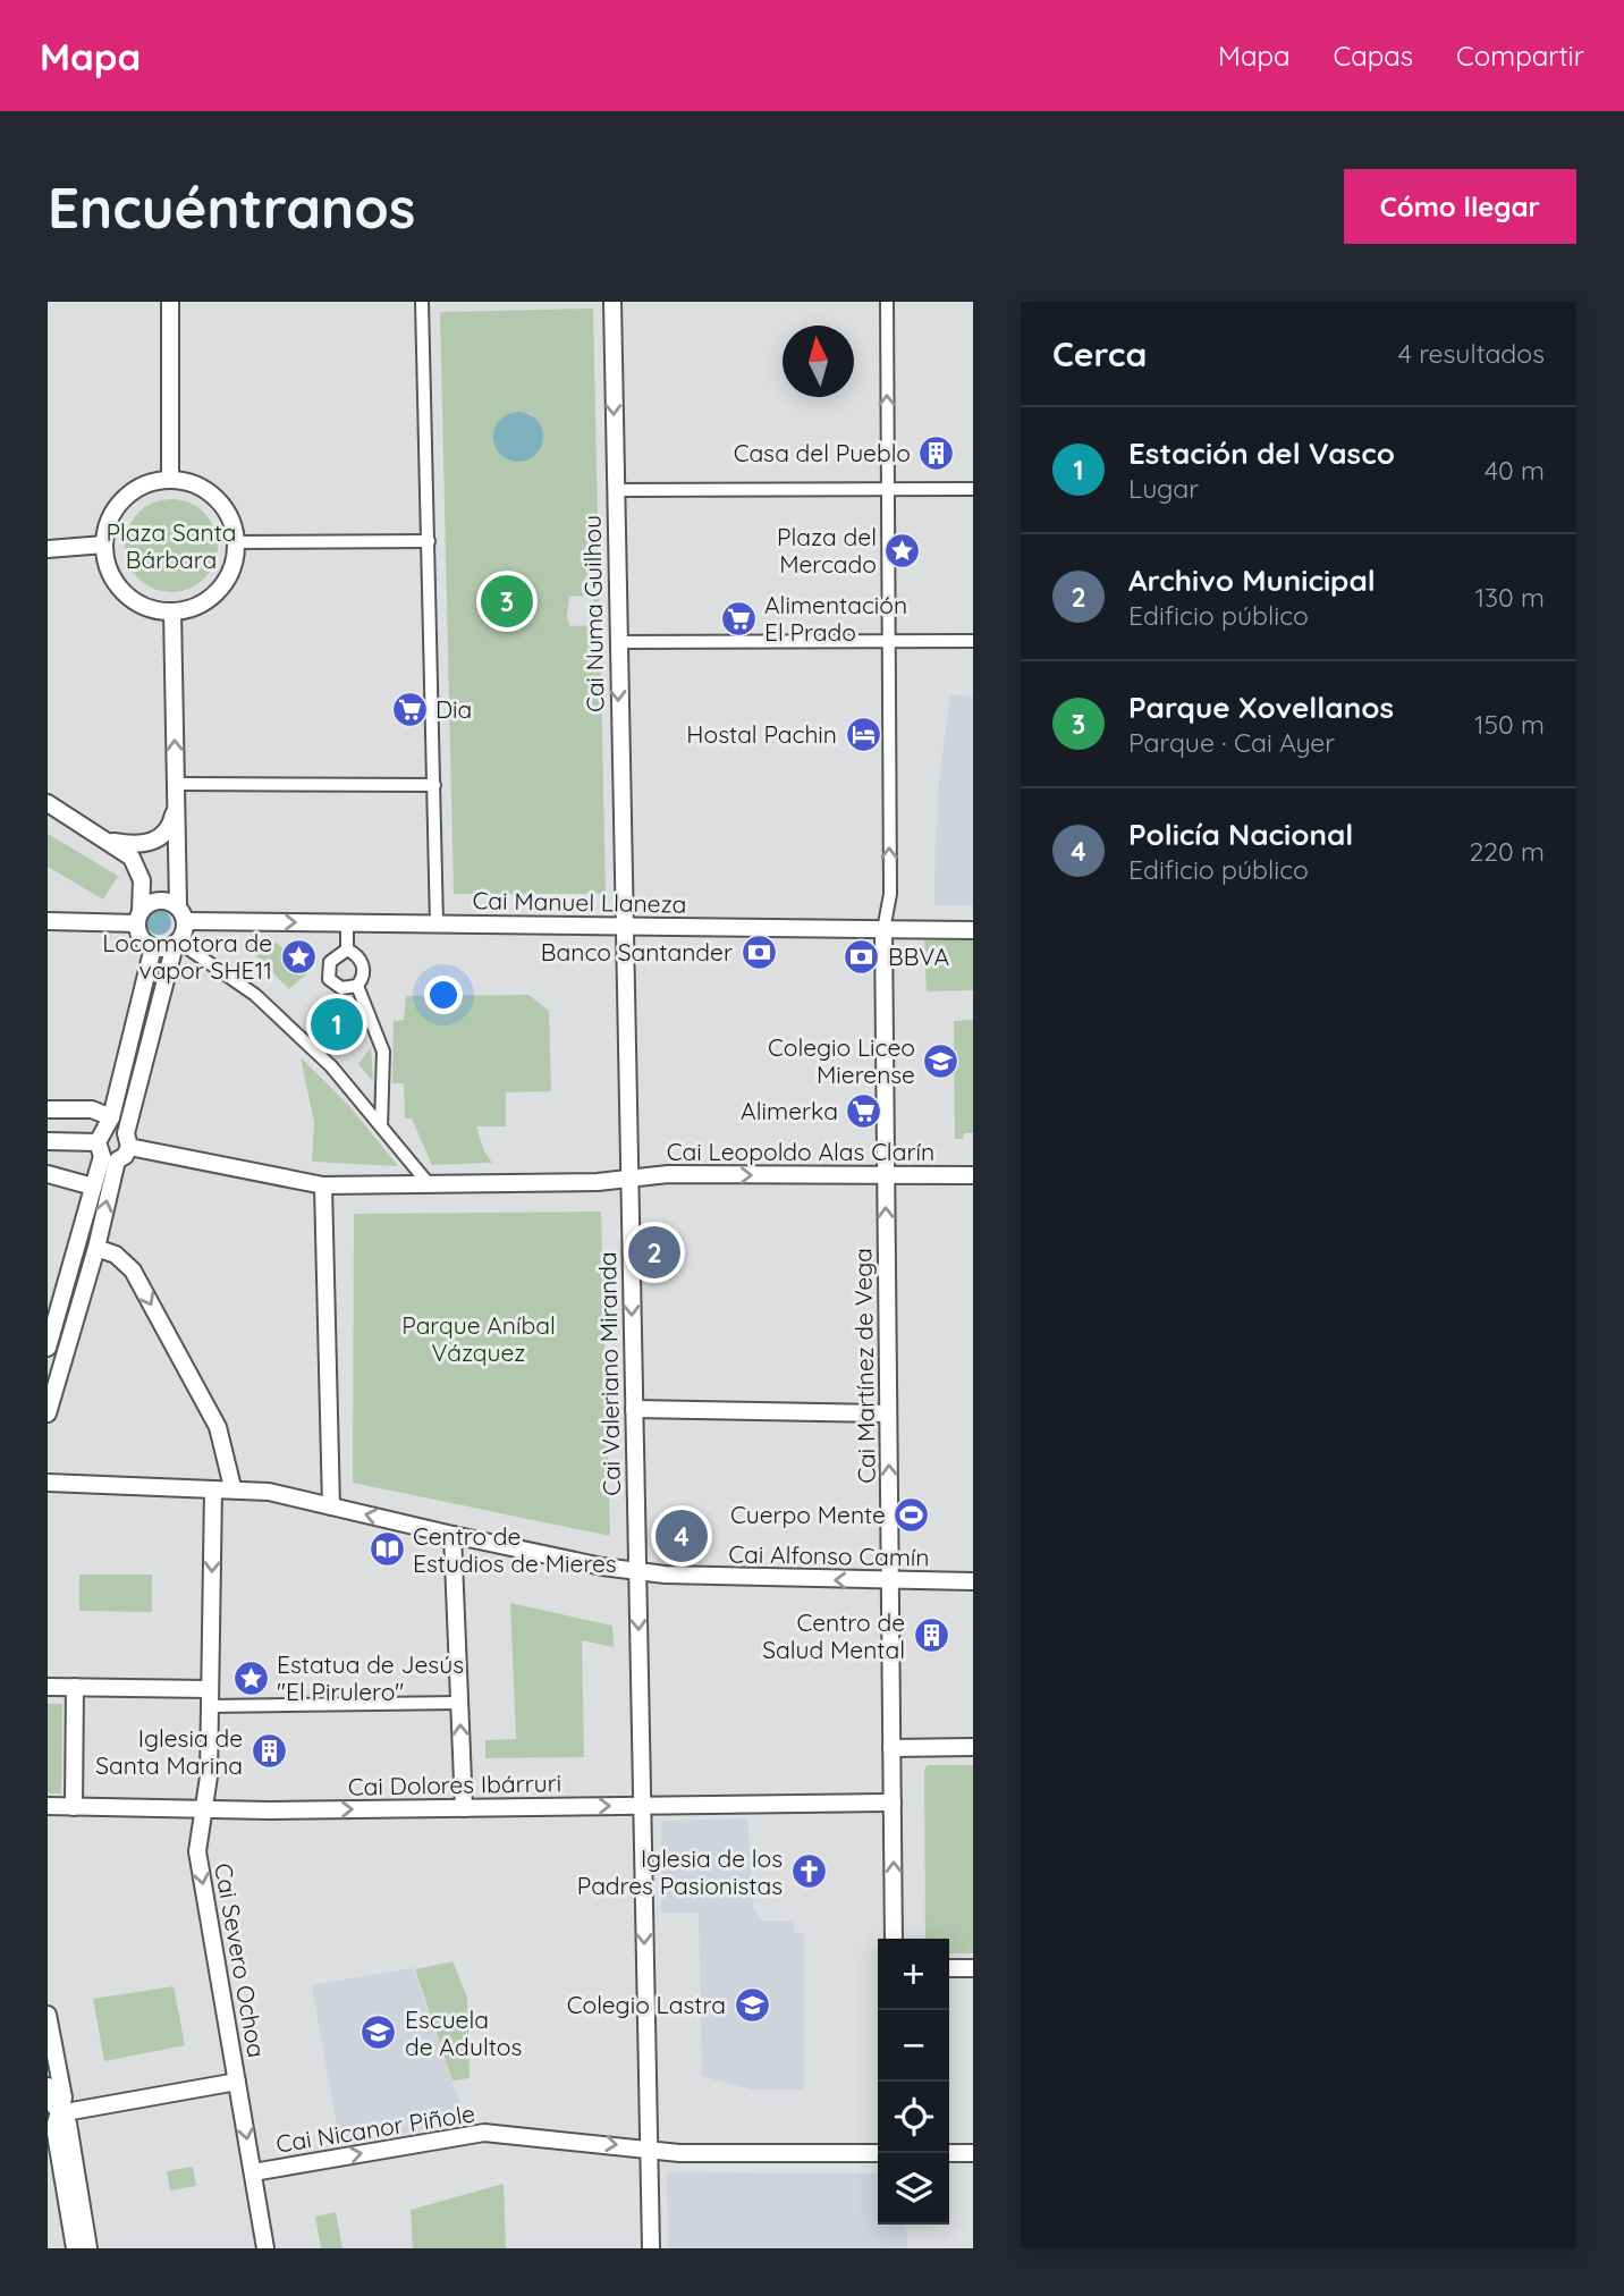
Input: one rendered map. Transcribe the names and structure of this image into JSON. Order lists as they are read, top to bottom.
{
  "streets": {
    "street": [
      "Cai Numa Guilhou",
      "Cai Manuel Llaneza",
      "Cai Leopoldo Alas Clarín",
      "Cai Martínez de Vega",
      "Cai Valeriano Miranda",
      "Cai Alfonso Camín",
      "Cai Dolores Ibárruri",
      "Cai Severo Ochoa",
      "Cai Nicanor Piñole"
    ]
  },
  "crossings": [
    ["Cai Numa Guilhou", "Cai Manuel Llaneza"],
    ["Cai Numa Guilhou", "Cai Valeriano Miranda"],
    ["Cai Manuel Llaneza", "Cai Martínez de Vega"],
    ["Cai Manuel Llaneza", "Cai Valeriano Miranda"],
    ["Cai Leopoldo Alas Clarín", "Cai Martínez de Vega"],
    ["Cai Leopoldo Alas Clarín", "Cai Valeriano Miranda"],
    ["Cai Martínez de Vega", "Cai Alfonso Camín"],
    ["Cai Martínez de Vega", "Cai Dolores Ibárruri"],
    ["Cai Valeriano Miranda", "Cai Alfonso Camín"],
    ["Cai Valeriano Miranda", "Cai Dolores Ibárruri"],
    ["Cai Valeriano Miranda", "Cai Nicanor Piñole"],
    ["Cai Alfonso Camín", "Cai Severo Ochoa"],
    ["Cai Dolores Ibárruri", "Cai Severo Ochoa"],
    ["Cai Severo Ochoa", "Cai Nicanor Piñole"]
  ],
  "one_way": [
    "Cai Numa Guilhou",
    "Cai Martínez de Vega",
    "Cai Valeriano Miranda",
    "Cai Alfonso Camín",
    "Cai Severo Ochoa",
    "Cai Nicanor Piñole"
  ],
  "parks": ["Plaza Santa Bárbara", "Parque Aníbal Vázquez"],
  "places": {
    "building": ["Casa del Pueblo", "Centro de Salud Mental", "Iglesia de Santa Marina"],
    "place": ["Plaza del Mercado", "Locomotora de vapor SHE11", "Estatua de Jesús \"El Pirulero\""],
    "supermarket": ["Alimentación El Prado", "Dia", "Alimerka"],
    "hotel": ["Hostal Pachin"],
    "bank": ["Banco Santander", "BBVA"],
    "school or university": ["Colegio Liceo Mierense", "Colegio Lastra", "Escuela de Adultos"],
    "sports": ["Cuerpo Mente"],
    "library": ["Centro de Estudios de Mieres"],
    "church": ["Iglesia de los Padres Pasionistas"]
  },
  "north": "top",
  "page": {
    "header": "Mapa",
    "nav": ["Mapa", "Capas", "Compartir"],
    "buttons": "Cómo llegar",
    "title": "Encuéntranos",
    "heading": ["Cerca", "4 resultados"],
    "list": [
      {
        "mark": "1",
        "name": "Estación del Vasco",
        "note": "Lugar",
        "value": "40 m"
      },
      {
        "mark": "2",
        "name": "Archivo Municipal",
        "note": "Edificio público",
        "value": "130 m"
      },
      {
        "mark": "3",
        "name": "Parque Xovellanos",
        "note": "Parque · Cai Ayer",
        "value": "150 m"
      },
      {
        "mark": "4",
        "name": "Policía Nacional",
        "note": "Edificio público",
        "value": "220 m"
      }
    ],
    "pins": [
      "3",
      "1",
      "2",
      "4"
    ],
    "map_buttons": ["+", "−"]
  }
}
